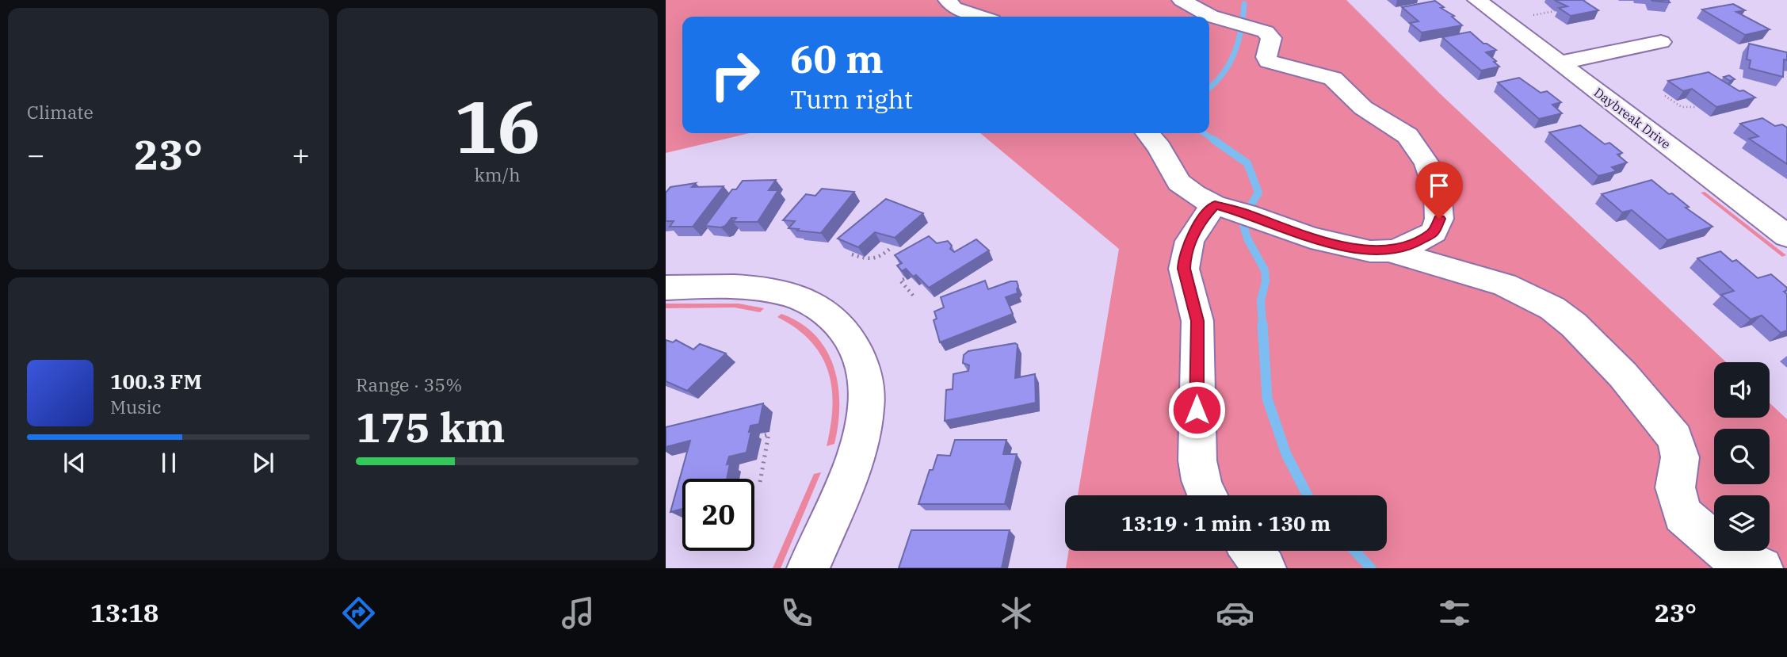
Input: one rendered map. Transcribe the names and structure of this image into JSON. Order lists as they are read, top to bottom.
{
  "streets": {
    "street": ["Daybreak Drive"]
  },
  "page": {
    "tile": [
      "Climate",
      ["16", "km/h"],
      ["Range · 35%", "175 km"]
    ],
    "turn": ["60 m", "Turn right"],
    "heat": ["−", "23°", "+"],
    "song": ["100.3 FM", "Music"],
    "limit": "20",
    "trip": "13:19 · 1 min · 130 m",
    "tabs": ["13:18", "23°"]
  }
}
